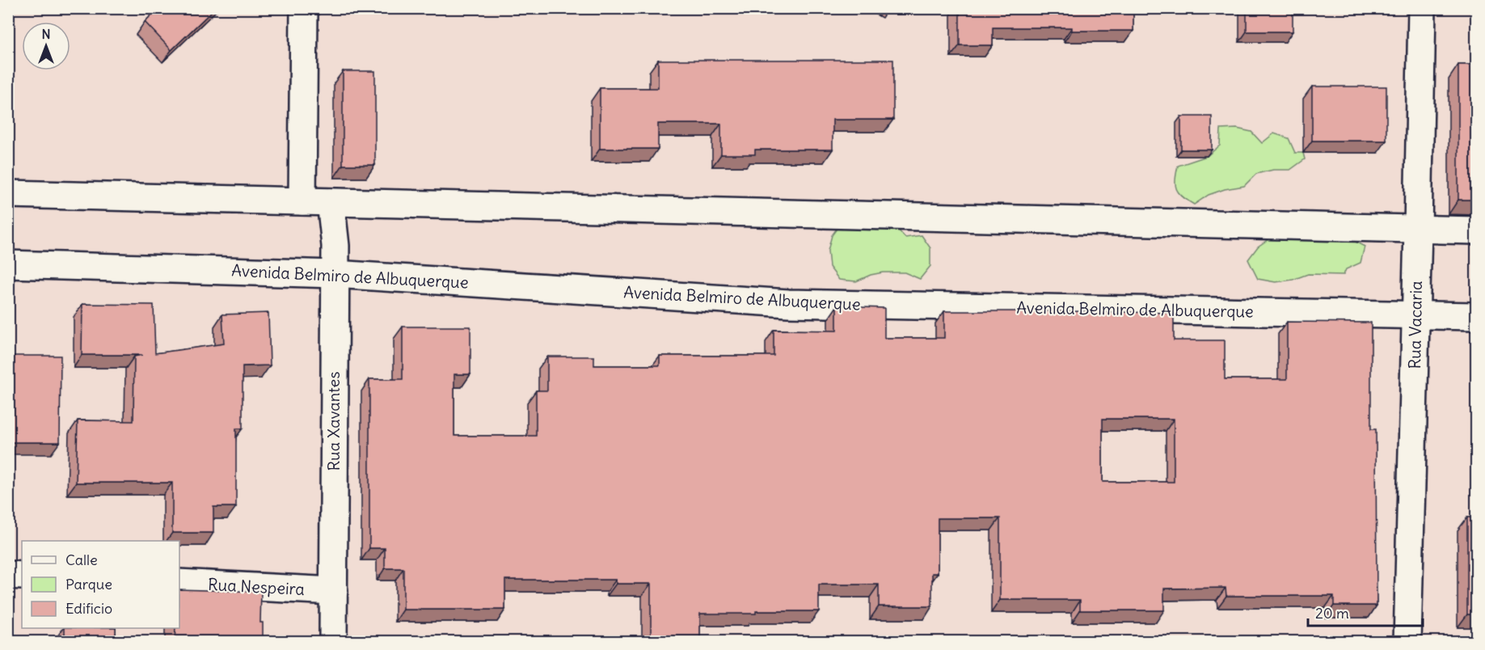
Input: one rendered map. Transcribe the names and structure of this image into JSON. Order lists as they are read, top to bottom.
{
  "streets": {
    "main road": [
      "Avenida Belmiro de Albuquerque",
      "Rua Vacaria",
      "Rua Xavantes",
      "Rua Nespeira"
    ]
  },
  "crossings": [
    ["Avenida Belmiro de Albuquerque", "Rua Vacaria"],
    ["Avenida Belmiro de Albuquerque", "Rua Xavantes"],
    ["Rua Xavantes", "Rua Nespeira"]
  ],
  "legend": ["Calle", "Parque", "Edificio"],
  "scale_bar": "20 m",
  "north": "top"
}
